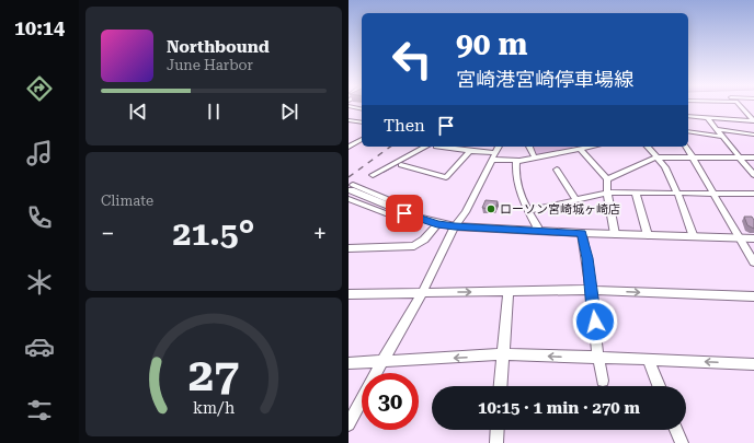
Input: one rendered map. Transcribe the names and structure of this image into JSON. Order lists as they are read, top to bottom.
{
  "places": ["ローソン宮崎城ヶ崎店"],
  "page": {
    "tabs": "10:14",
    "turn": ["90 m", "宮崎港宮崎停車場線"],
    "song": ["Northbound", "June Harbor"],
    "then": "Then",
    "tile": "Climate",
    "heat": ["−", "21.5°", "+"],
    "limit": "30",
    "trip": "10:15 · 1 min · 270 m",
    "gauge": ["27", "km/h"]
  }
}
